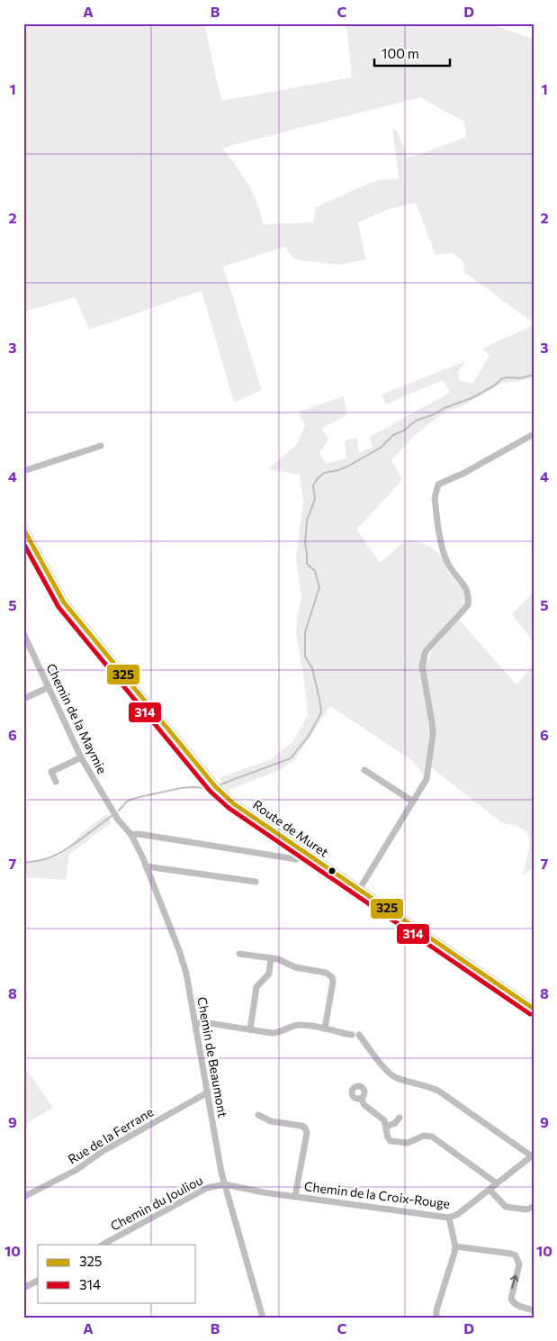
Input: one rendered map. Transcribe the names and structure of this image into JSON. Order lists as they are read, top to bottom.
{
  "streets": {
    "main road": ["Route de Muret"],
    "street": [
      "Chemin de la Maymie",
      "Chemin de Beaumont",
      "Rue de la Ferrane",
      "Chemin de la Croix-Rouge",
      "Chemin du Jouliou"
    ]
  },
  "crossings": [
    ["Chemin de la Maymie", "Chemin de Beaumont"],
    ["Chemin de Beaumont", "Rue de la Ferrane"],
    ["Chemin de Beaumont", "Chemin de la Croix-Rouge"],
    ["Chemin de Beaumont", "Chemin du Jouliou"],
    ["Chemin de la Croix-Rouge", "Chemin du Jouliou"]
  ],
  "lines": ["transit line 325", "transit line 314"],
  "legend": ["325", "314"],
  "scale_bar": "100 m",
  "grid": {
    "columns": [
      "A",
      "B",
      "C",
      "D"
    ],
    "rows": [
      "1",
      "2",
      "3",
      "4",
      "5",
      "6",
      "7",
      "8",
      "9",
      "10"
    ]
  }
}
